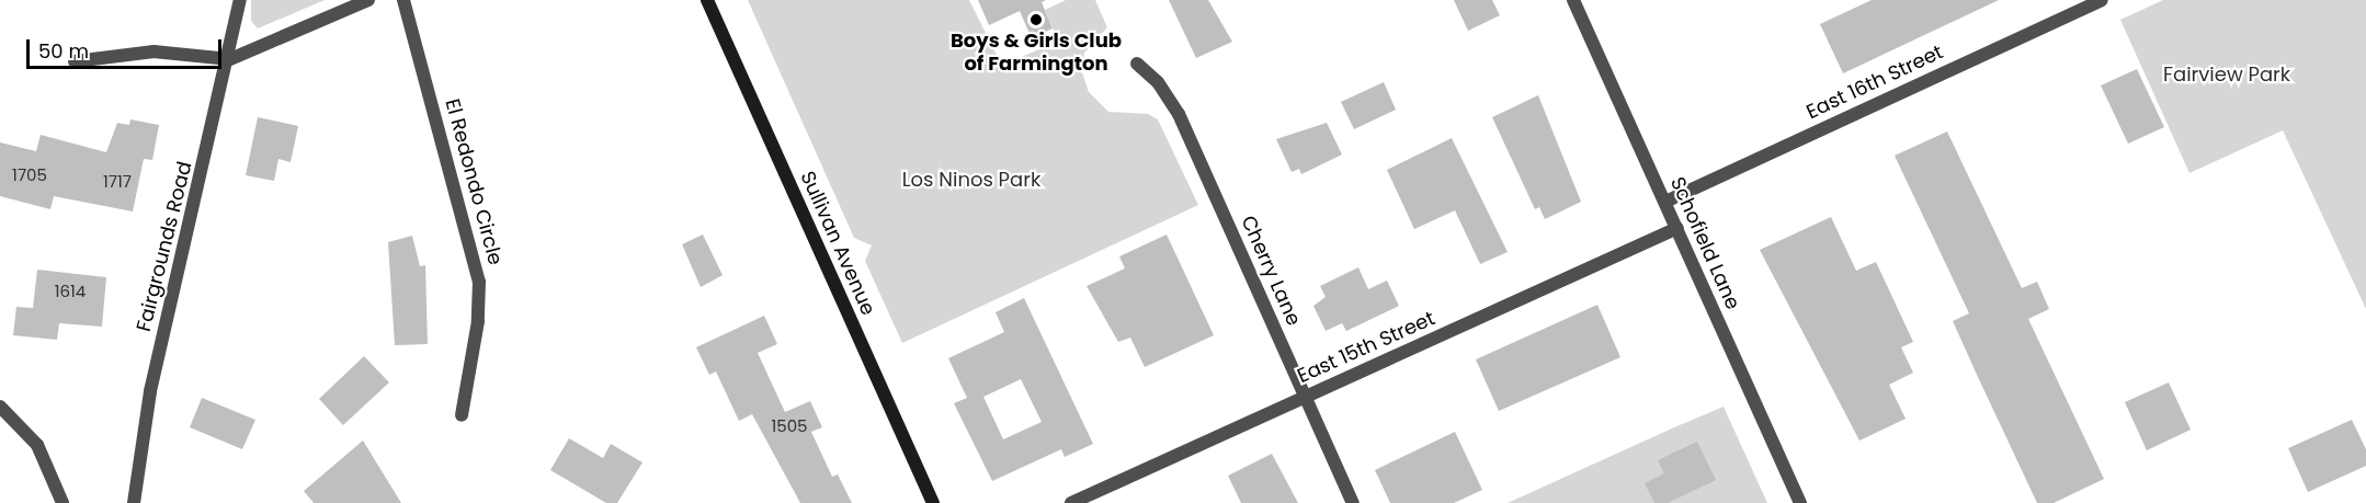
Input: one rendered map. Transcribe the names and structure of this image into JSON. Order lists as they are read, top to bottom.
{
  "streets": {
    "main road": ["Sullivan Avenue"],
    "street": [
      "East 16th Street",
      "El Redondo Circle",
      "Schofield Lane",
      "Fairgrounds Road",
      "Cherry Lane",
      "East 15th Street"
    ]
  },
  "crossings": [
    ["East 16th Street", "Schofield Lane"],
    ["Schofield Lane", "East 15th Street"],
    ["Cherry Lane", "East 15th Street"]
  ],
  "parks": ["Fairview Park", "Los Ninos Park"],
  "places": ["Boys & Girls Club of Farmington"],
  "house_numbers": [
    "1705",
    "1717",
    "1614",
    "1505"
  ],
  "scale_bar": "50 m"
}
